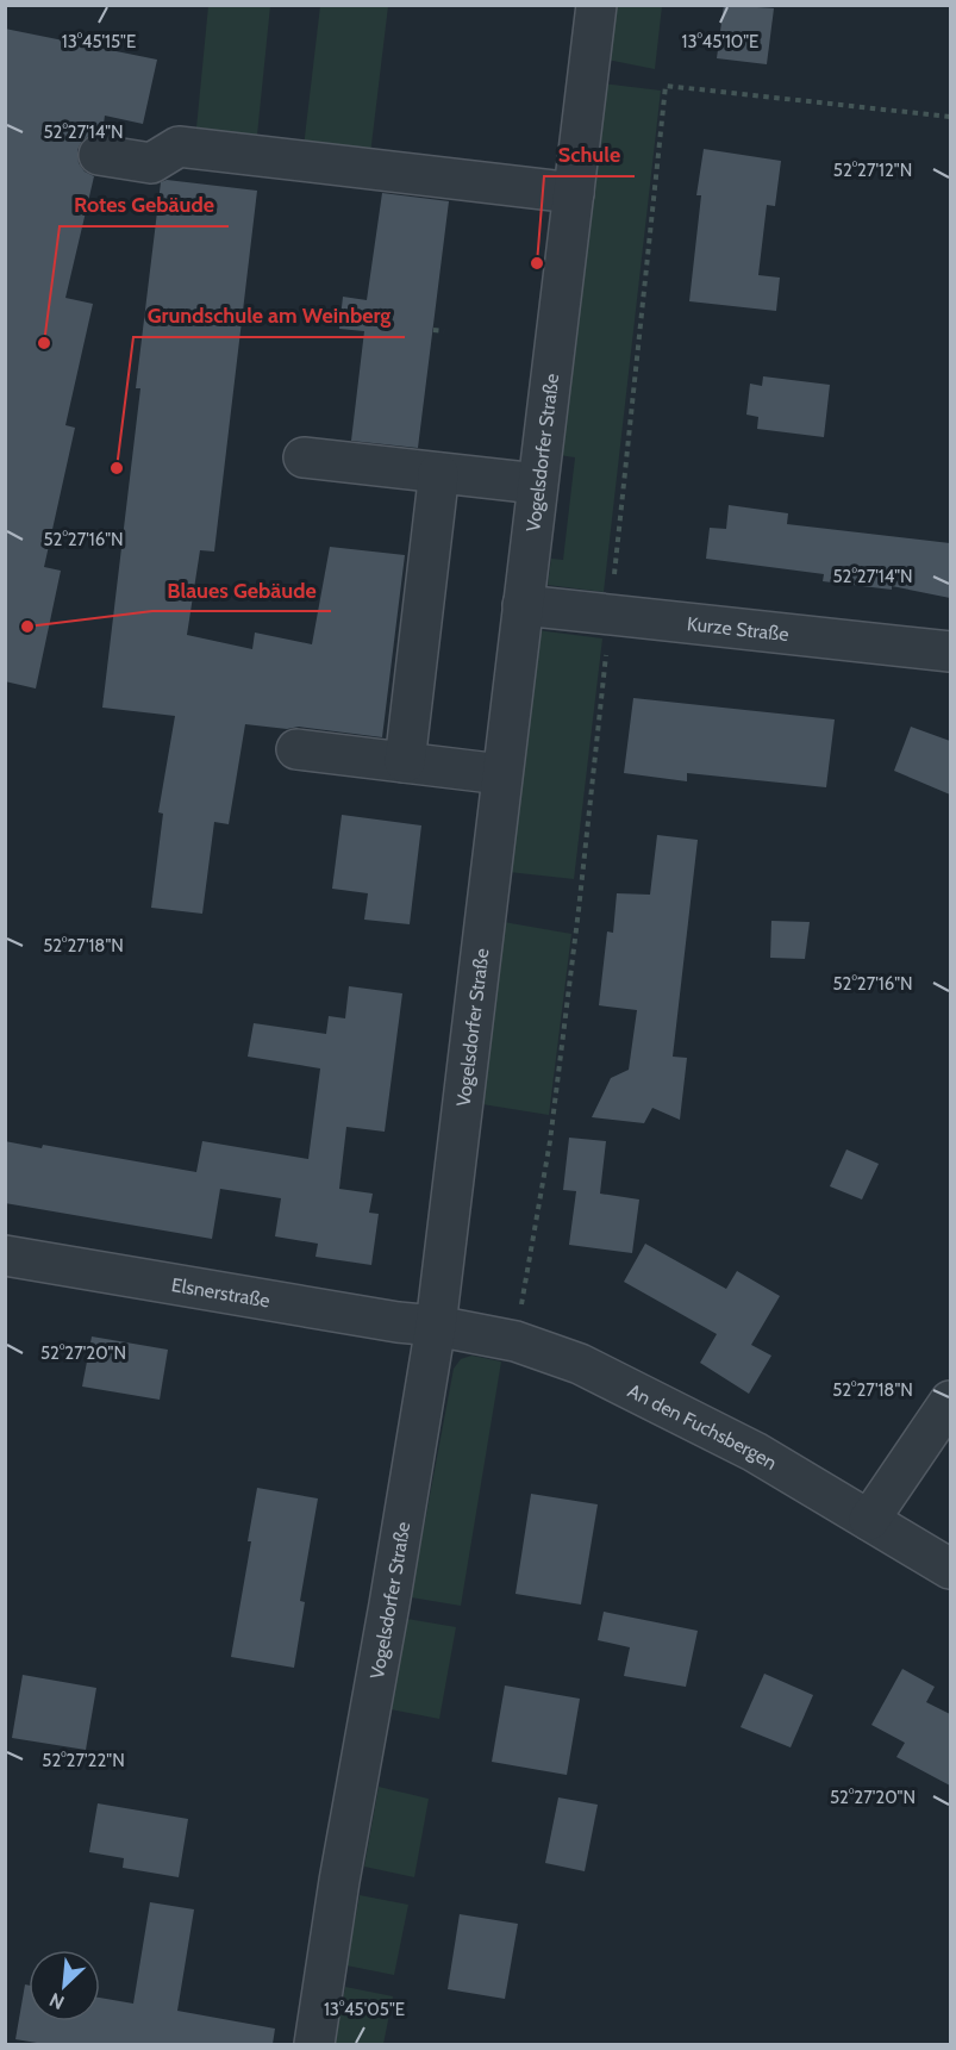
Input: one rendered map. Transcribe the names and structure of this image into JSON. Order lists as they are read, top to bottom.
{
  "streets": {
    "street": [
      "Vogelsdorfer Straße",
      "Kurze Straße",
      "Elsnerstraße",
      "An den Fuchsbergen"
    ]
  },
  "crossings": [
    ["Vogelsdorfer Straße", "Kurze Straße"],
    ["Vogelsdorfer Straße", "Elsnerstraße"],
    ["Vogelsdorfer Straße", "An den Fuchsbergen"],
    ["Elsnerstraße", "An den Fuchsbergen"]
  ],
  "places": [
    "Schule",
    "Rotes Gebäude",
    "Grundschule am Weinberg",
    "Blaues Gebäude"
  ],
  "north": "bottom left",
  "coordinates": [
    "13°45'15\"E",
    "13°45'10\"E",
    "52°27'14\"N",
    "52°27'12\"N",
    "52°27'16\"N",
    "52°27'18\"N",
    "52°27'20\"N",
    "52°27'22\"N",
    "13°45'05\"E"
  ]
}
